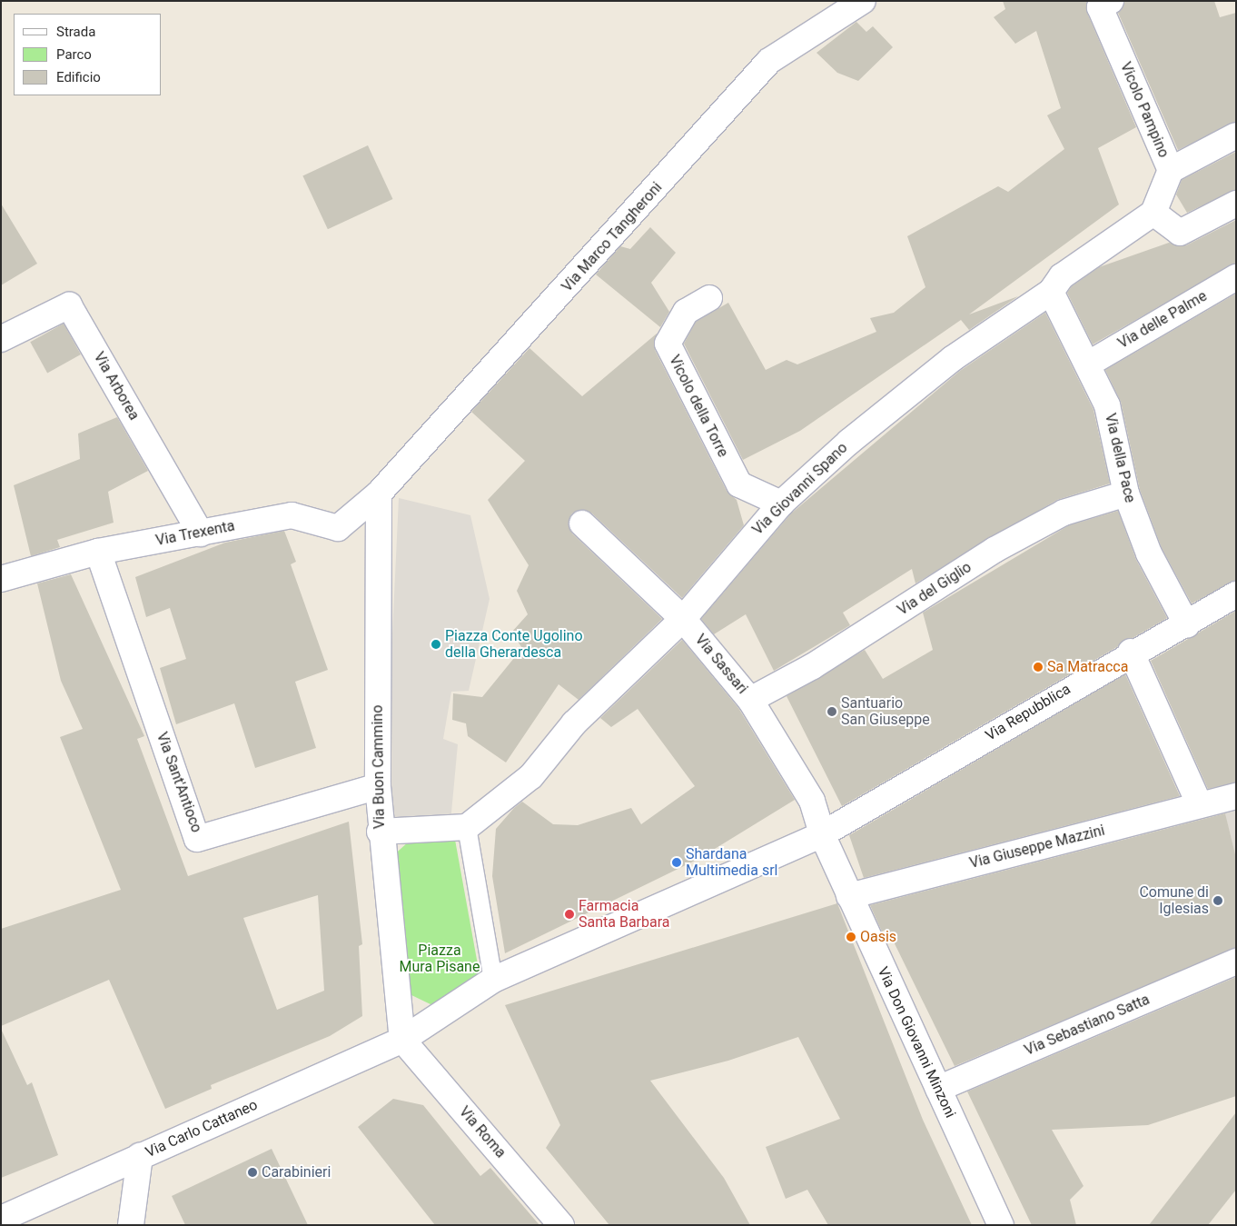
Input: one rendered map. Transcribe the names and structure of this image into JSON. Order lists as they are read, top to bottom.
{
  "streets": {
    "street": [
      "Vicolo Pampino",
      "Via Marco Tangheroni",
      "Via delle Palme",
      "Via Arborea",
      "Vicolo della Torre",
      "Via della Pace",
      "Via Giovanni Spano",
      "Via Trexenta",
      "Via del Giglio",
      "Via Sassari",
      "Via Repubblica",
      "Via Buon Cammino",
      "Via Sant'Antioco",
      "Via Giuseppe Mazzini",
      "Via Sebastiano Satta",
      "Via Don Giovanni Minzoni",
      "Via Carlo Cattaneo",
      "Via Roma"
    ]
  },
  "crossings": [
    ["Vicolo Pampino", "Via Giovanni Spano"],
    ["Via Marco Tangheroni", "Via Trexenta"],
    ["Via Marco Tangheroni", "Via Buon Cammino"],
    ["Via delle Palme", "Via della Pace"],
    ["Via Arborea", "Via Trexenta"],
    ["Vicolo della Torre", "Via Giovanni Spano"],
    ["Via della Pace", "Via Giovanni Spano"],
    ["Via della Pace", "Via del Giglio"],
    ["Via della Pace", "Via Repubblica"],
    ["Via Giovanni Spano", "Via Sassari"],
    ["Via Trexenta", "Via Buon Cammino"],
    ["Via Trexenta", "Via Sant'Antioco"],
    ["Via del Giglio", "Via Sassari"],
    ["Via Sassari", "Via Repubblica"],
    ["Via Sassari", "Via Don Giovanni Minzoni"],
    ["Via Repubblica", "Via Don Giovanni Minzoni"],
    ["Via Repubblica", "Via Carlo Cattaneo"],
    ["Via Buon Cammino", "Via Sant'Antioco"],
    ["Via Buon Cammino", "Via Carlo Cattaneo"],
    ["Via Buon Cammino", "Via Roma"],
    ["Via Giuseppe Mazzini", "Via Don Giovanni Minzoni"],
    ["Via Sebastiano Satta", "Via Don Giovanni Minzoni"],
    ["Via Carlo Cattaneo", "Via Roma"]
  ],
  "parks": ["Piazza Mura Pisane"],
  "places": [
    "Piazza Conte Ugolino della Gherardesca",
    "Sa Matracca",
    "Santuario San Giuseppe",
    "Shardana Multimedia srl",
    "Comune di Iglesias",
    "Farmacia Santa Barbara",
    "Oasis",
    "Carabinieri"
  ],
  "legend": ["Strada", "Parco", "Edificio"]
}
